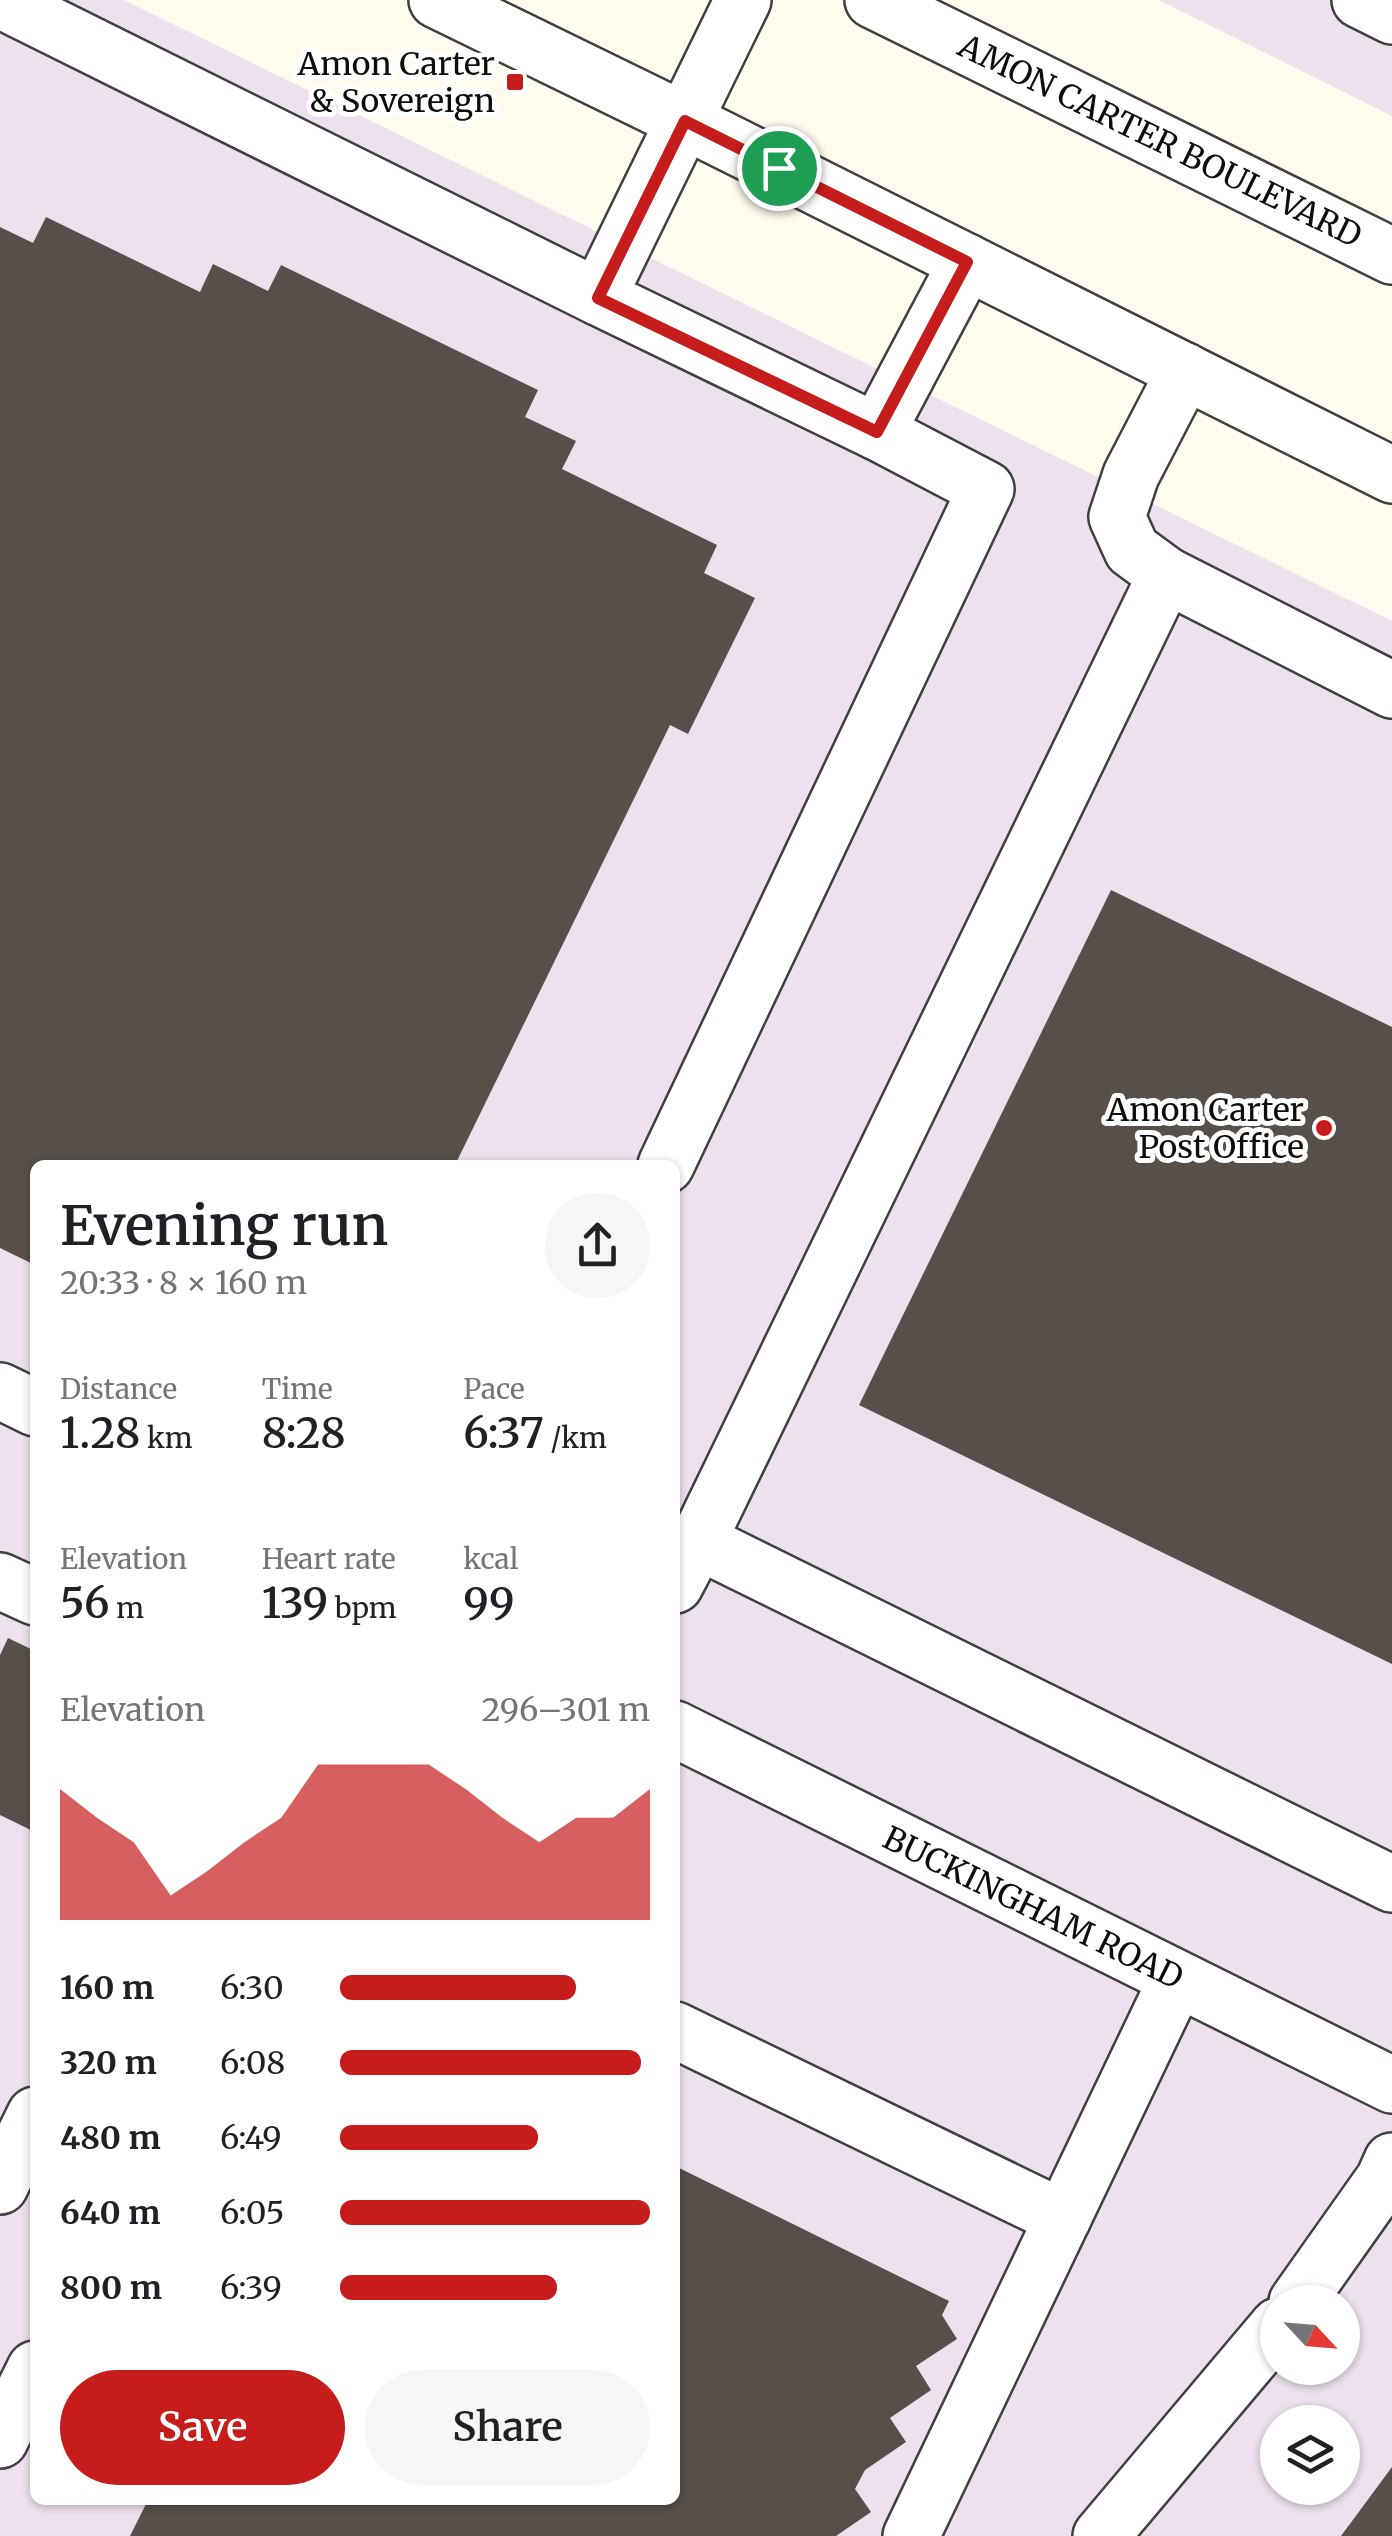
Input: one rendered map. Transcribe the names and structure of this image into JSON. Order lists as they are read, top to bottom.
{
  "streets": {
    "street": ["AMON CARTER BOULEVARD", "BUCKINGHAM ROAD"]
  },
  "places": {
    "transit": ["Amon Carter & Sovereign"],
    "other": ["Amon Carter Post Office"]
  },
  "north": "bottom right",
  "page": {
    "heading": ["Evening run", "20:33 · 8 × 160 m"],
    "stats": [
      ["Distance", "1.28 km"],
      ["Time", "8:28"],
      ["Pace", "6:37 /km"],
      ["Elevation", "56 m"],
      ["Heart rate", "139 bpm"],
      ["kcal", "99"]
    ],
    "chart": ["Elevation", "296–301 m"],
    "list": [
      {
        "name": "160 m",
        "note": "6:30"
      },
      {
        "name": "320 m",
        "note": "6:08"
      },
      {
        "name": "480 m",
        "note": "6:49"
      },
      {
        "name": "640 m",
        "note": "6:05"
      },
      {
        "name": "800 m",
        "note": "6:39"
      }
    ],
    "buttons": ["Save", "Share"]
  }
}
